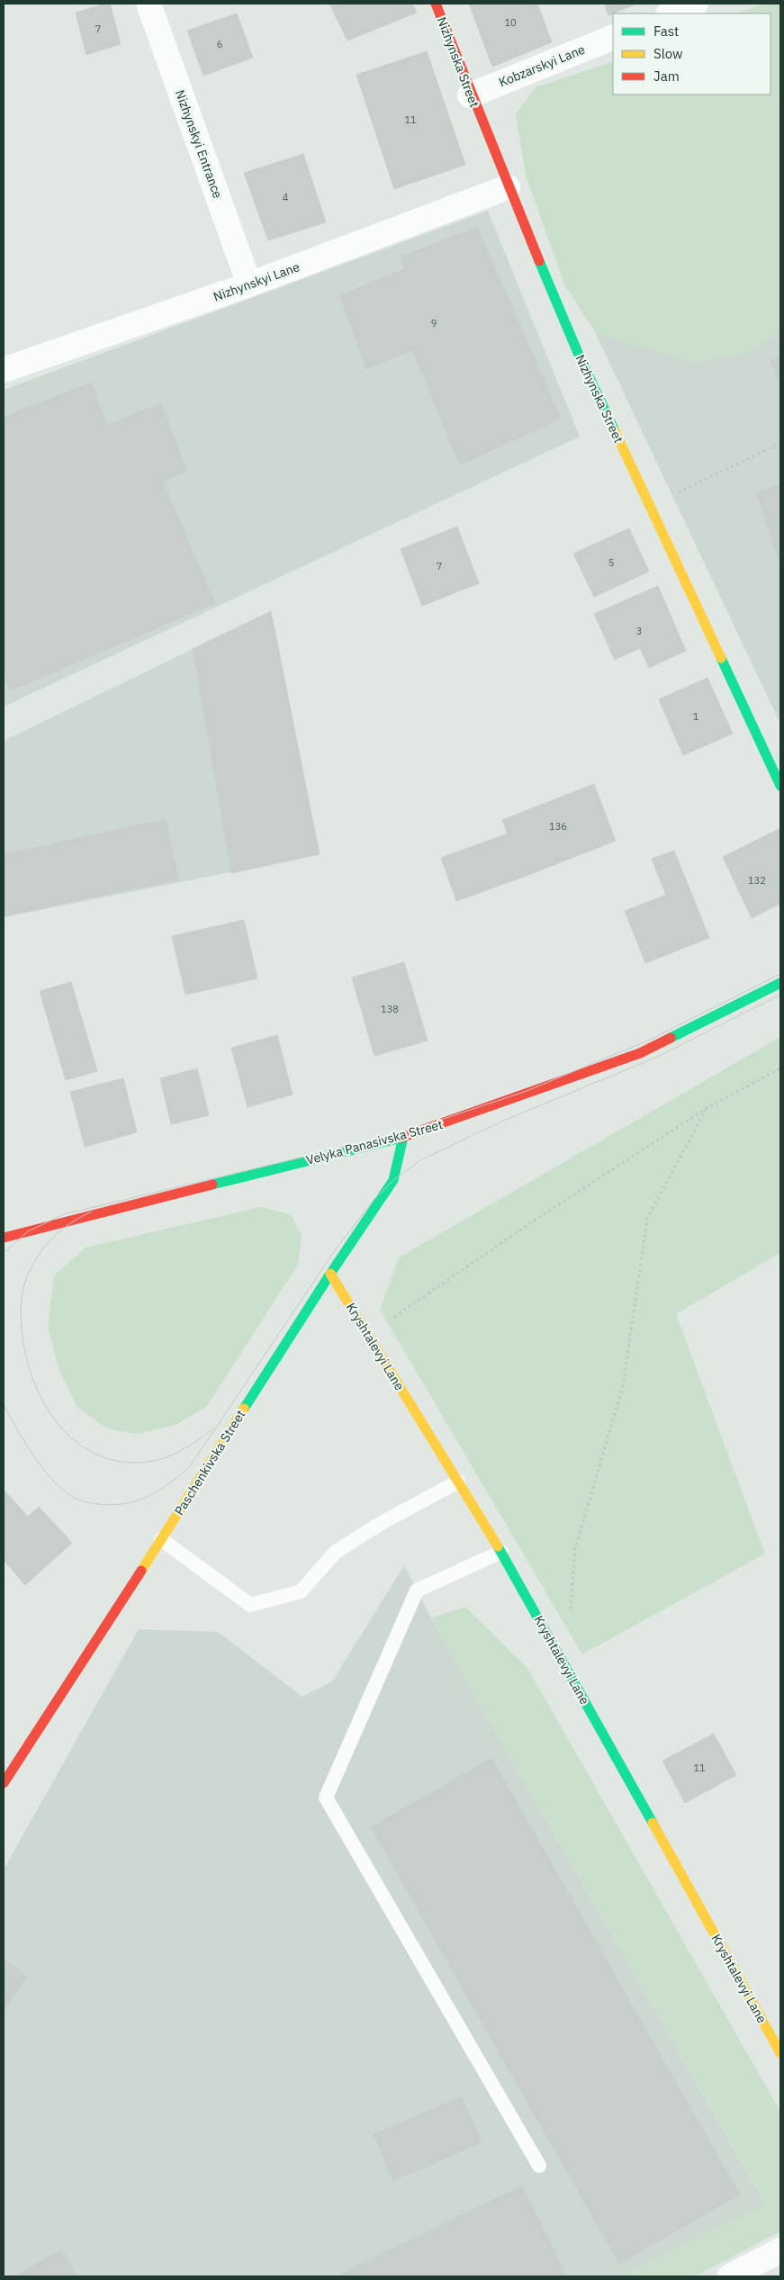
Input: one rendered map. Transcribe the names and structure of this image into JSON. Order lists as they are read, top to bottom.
{
  "streets": {
    "street": [
      "Nizhynska Street",
      "Kobzarskyi Lane",
      "Nizhynskyi Entrance",
      "Nizhynskyi Lane",
      "Velyka Panasivska Street",
      "Kryshtalevyi Lane",
      "Paschenkivska Street"
    ]
  },
  "crossings": [
    ["Nizhynska Street", "Kobzarskyi Lane"],
    ["Nizhynska Street", "Nizhynskyi Lane"],
    ["Nizhynskyi Entrance", "Nizhynskyi Lane"],
    ["Velyka Panasivska Street", "Paschenkivska Street"],
    ["Kryshtalevyi Lane", "Paschenkivska Street"]
  ],
  "house_numbers": [
    "10",
    "7",
    "6",
    "11",
    "4",
    "9",
    "5",
    "7",
    "3",
    "1",
    "136",
    "132",
    "138",
    "11"
  ],
  "legend": ["Fast", "Slow", "Jam"]
}
